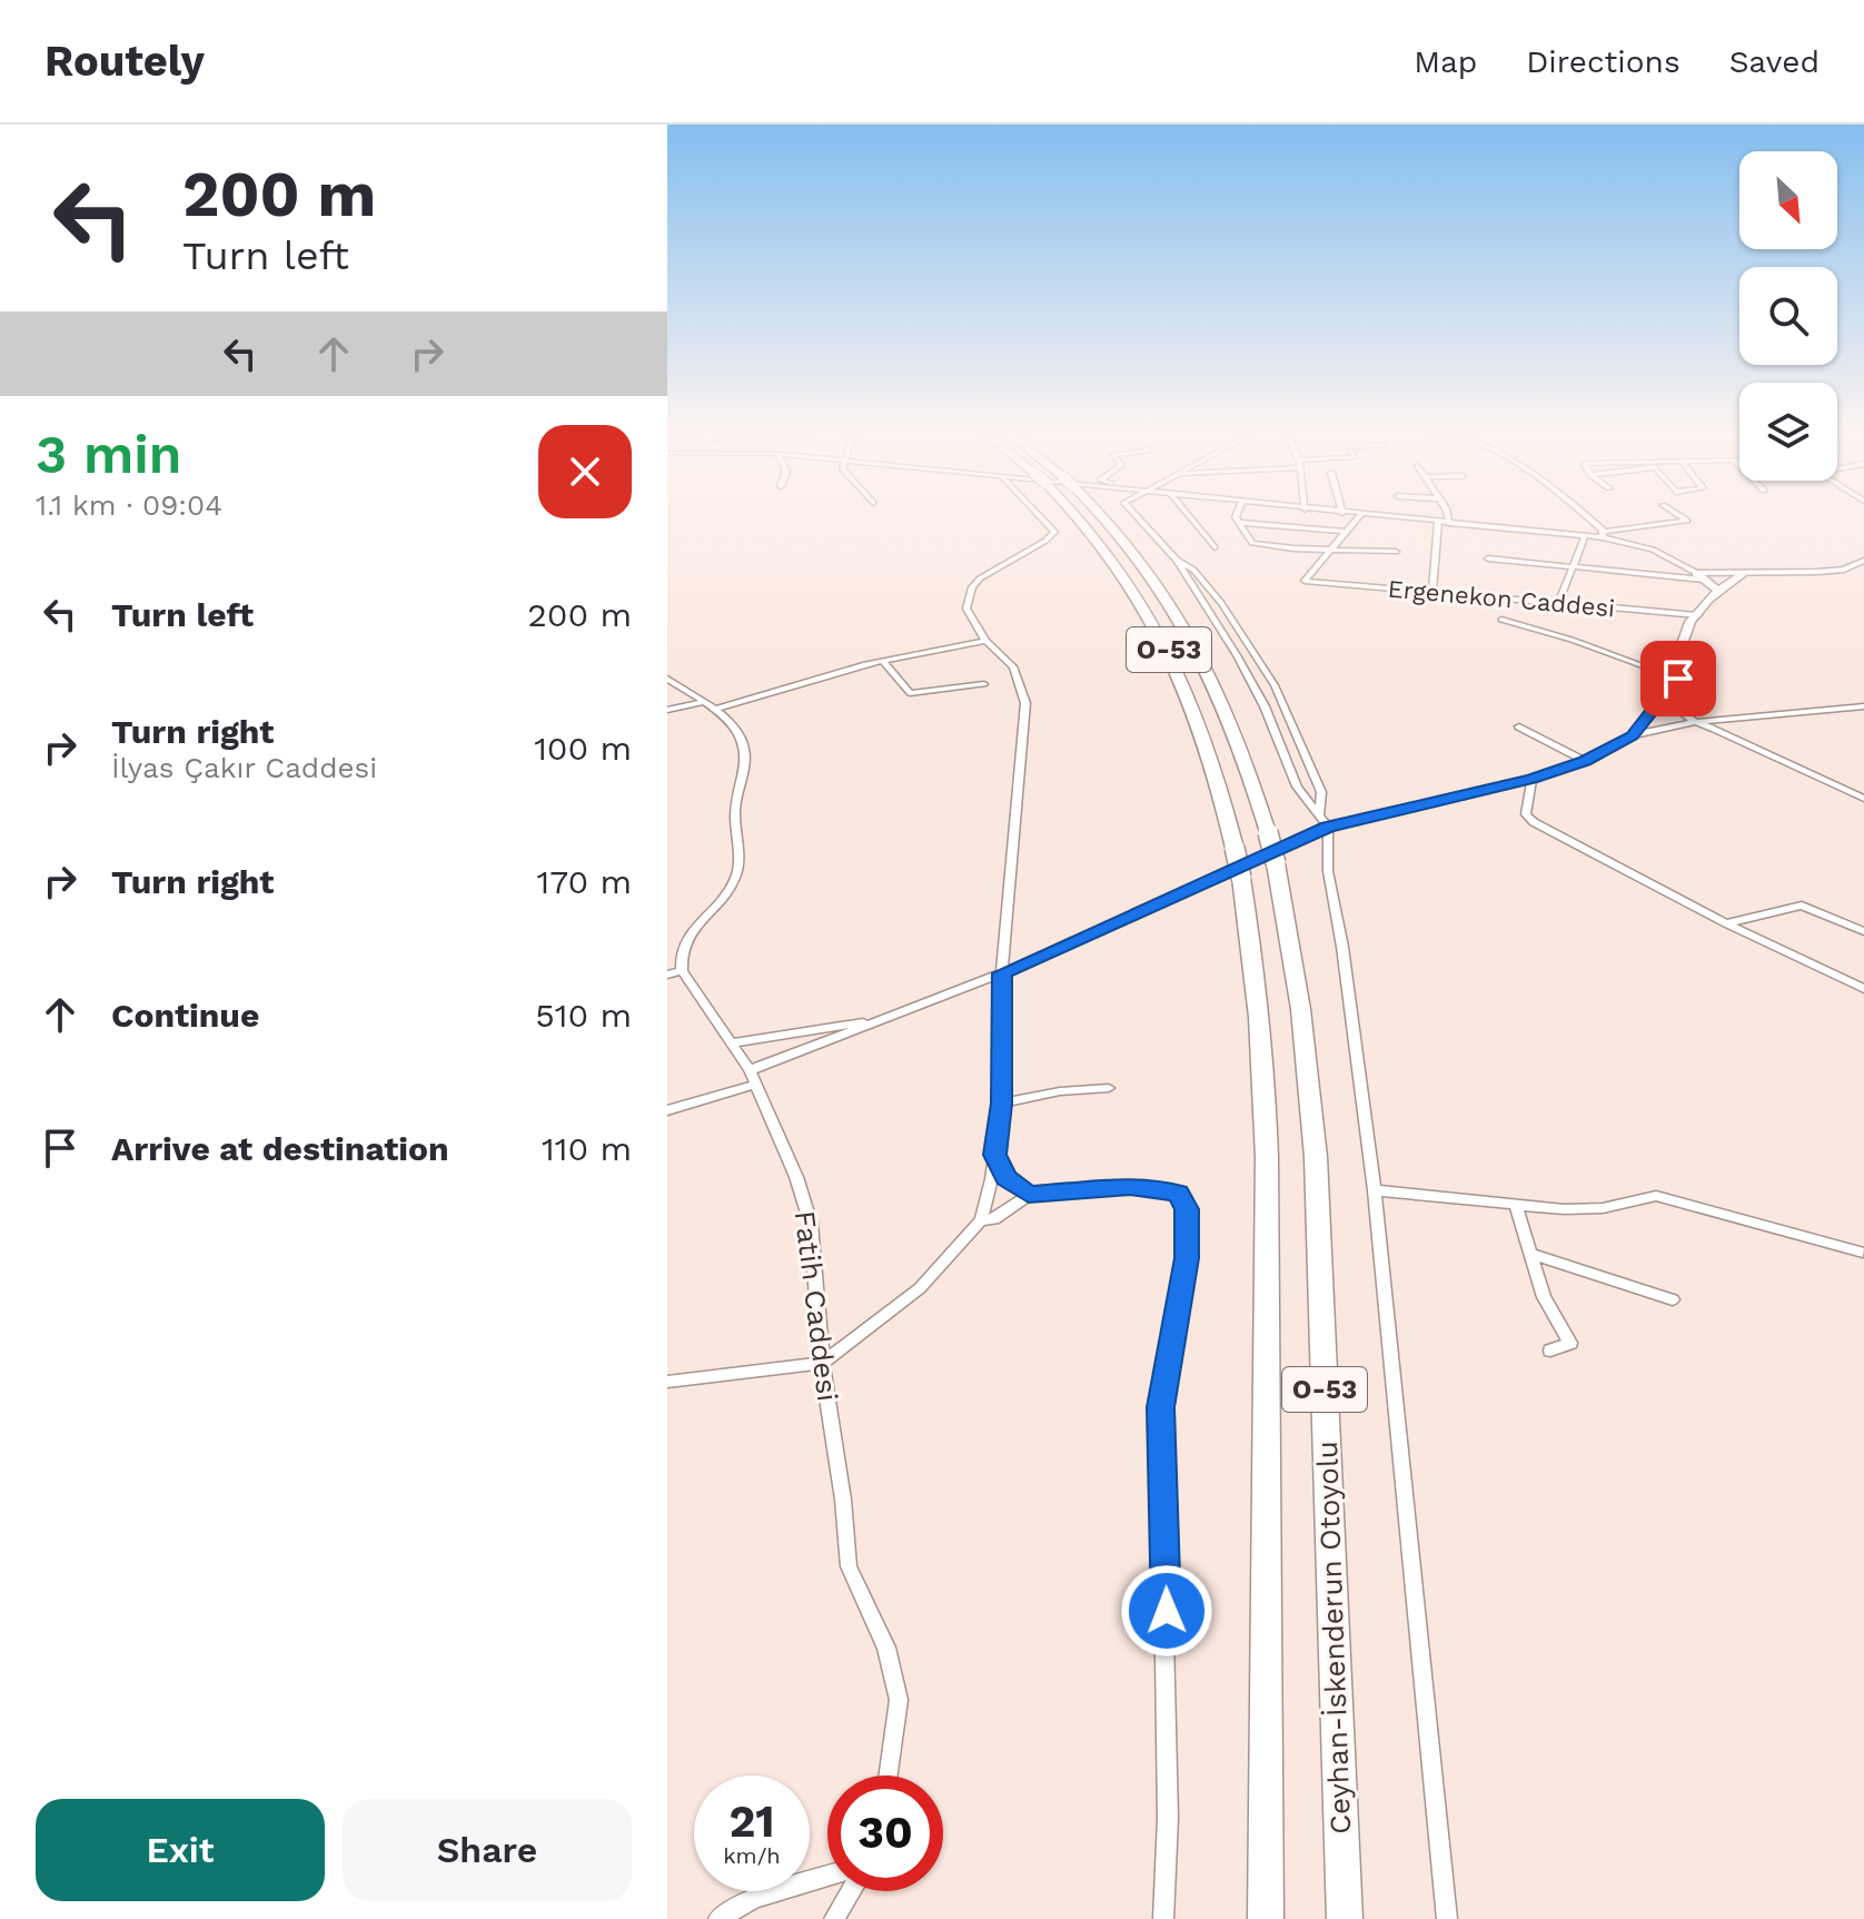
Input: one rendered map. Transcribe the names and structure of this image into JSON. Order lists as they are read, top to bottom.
{
  "streets": {
    "highway": ["O-53", "Ceyhan-İskenderun Otoyolu"],
    "street": ["Ergenekon Caddesi", "Fatih Caddesi"]
  },
  "north": "bottom right",
  "page": {
    "header": "Routely",
    "nav": ["Map", "Directions", "Saved"],
    "turn": ["200 m", "Turn left"],
    "heading": ["3 min", "1.1 km · 09:04"],
    "list": [
      {
        "name": "Turn left",
        "value": "200 m"
      },
      {
        "name": "Turn right",
        "note": "İlyas Çakır Caddesi",
        "value": "100 m"
      },
      {
        "name": "Turn right",
        "value": "170 m"
      },
      {
        "name": "Continue",
        "value": "510 m"
      },
      {
        "name": "Arrive at destination",
        "value": "110 m"
      }
    ],
    "speed": "21 km/h",
    "limit": "30",
    "buttons": ["Exit", "Share"]
  }
}
